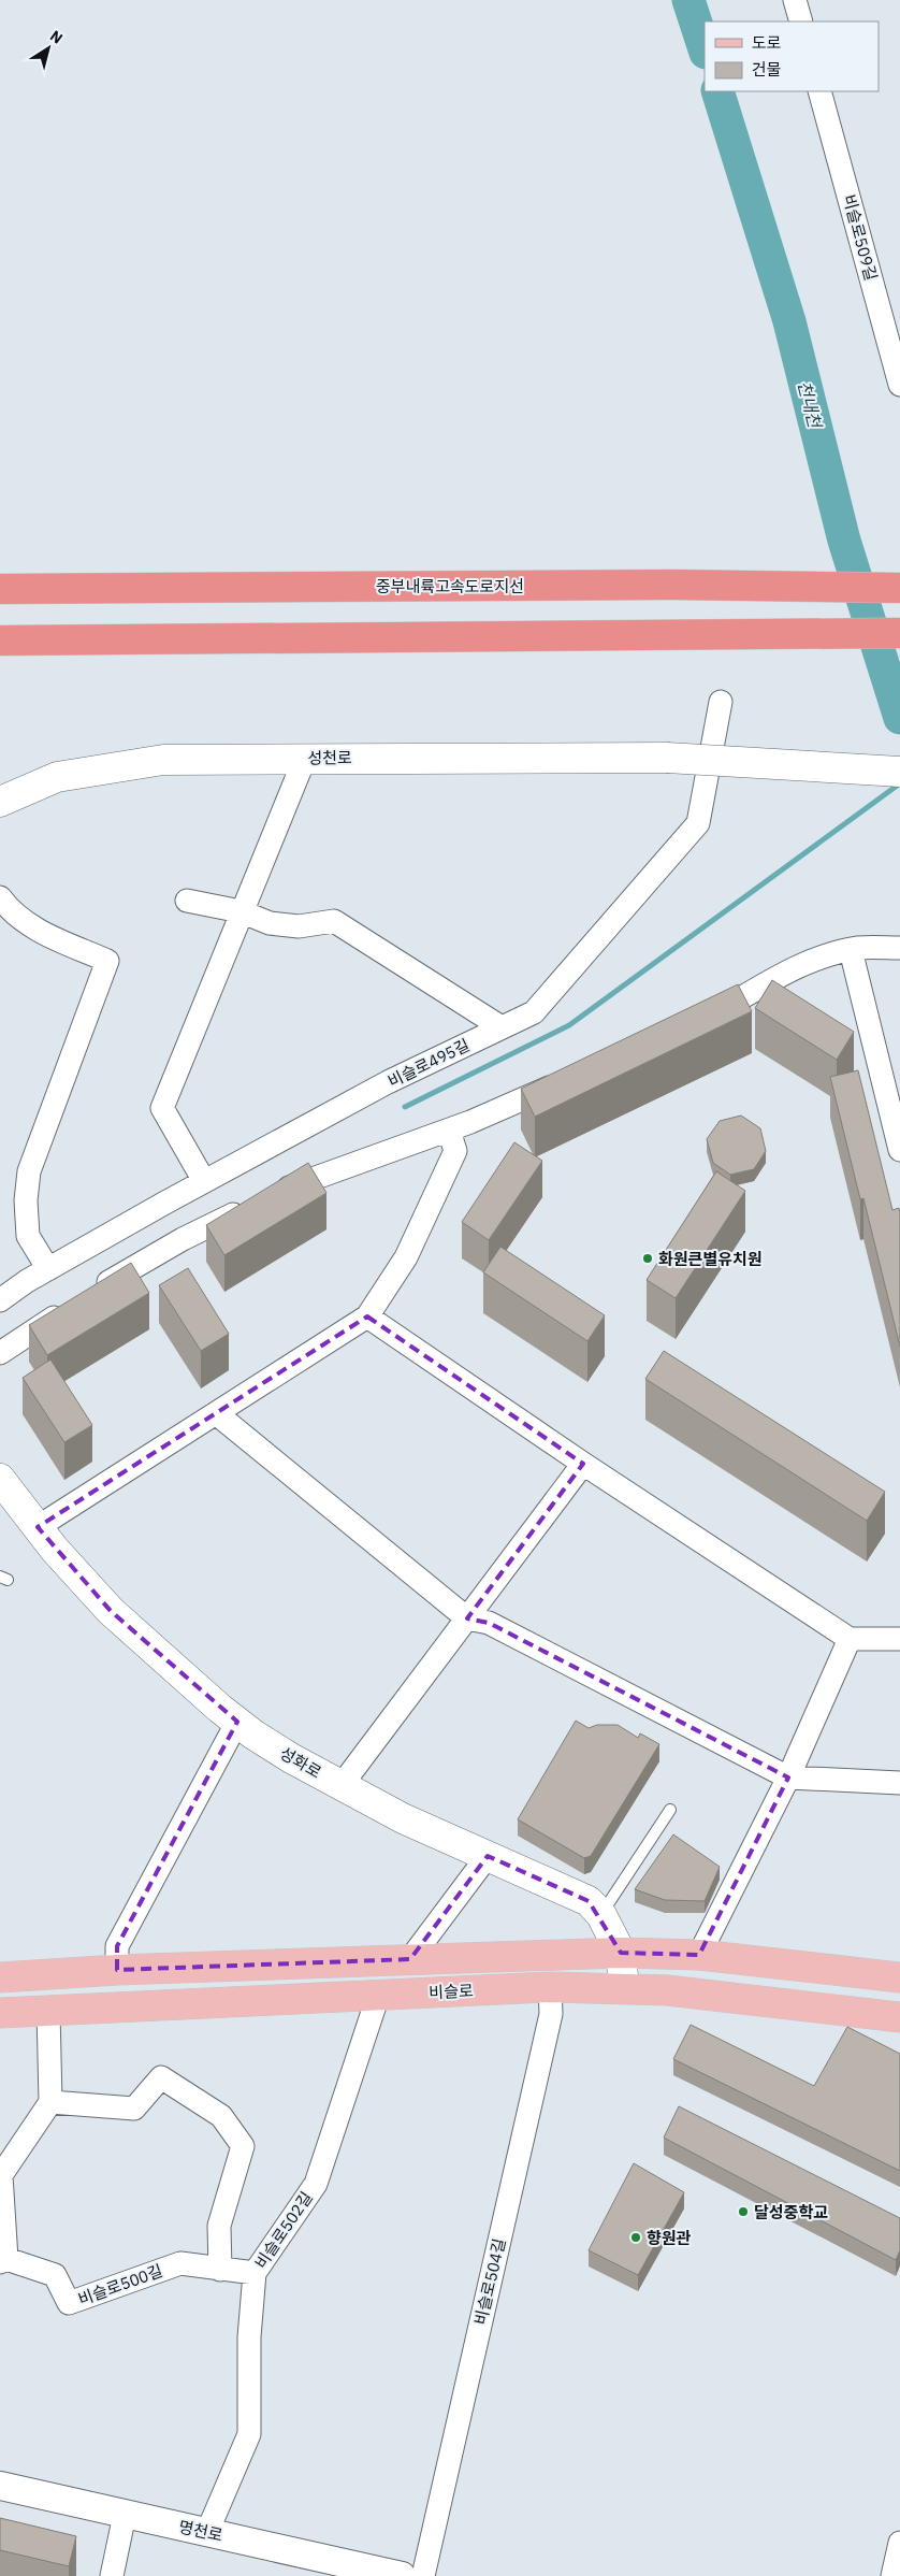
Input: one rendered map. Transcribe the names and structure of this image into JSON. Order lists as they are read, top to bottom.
{
  "streets": {
    "highway": ["중부내륙고속도로지선"],
    "main road": ["성천로", "성화로", "비슬로"],
    "street": [
      "비슬로509길",
      "비슬로495길",
      "비슬로502길",
      "비슬로504길",
      "비슬로500길",
      "명천로"
    ]
  },
  "crossings": [
    ["성화로", "비슬로"],
    ["비슬로", "비슬로502길"],
    ["비슬로", "비슬로504길"],
    ["비슬로502길", "비슬로500길"],
    ["비슬로502길", "명천로"]
  ],
  "water": ["천내천"],
  "places": ["화원큰별유치원", "달성중학교", "향원관"],
  "legend": ["도로", "건물"],
  "north": "top right"
}
